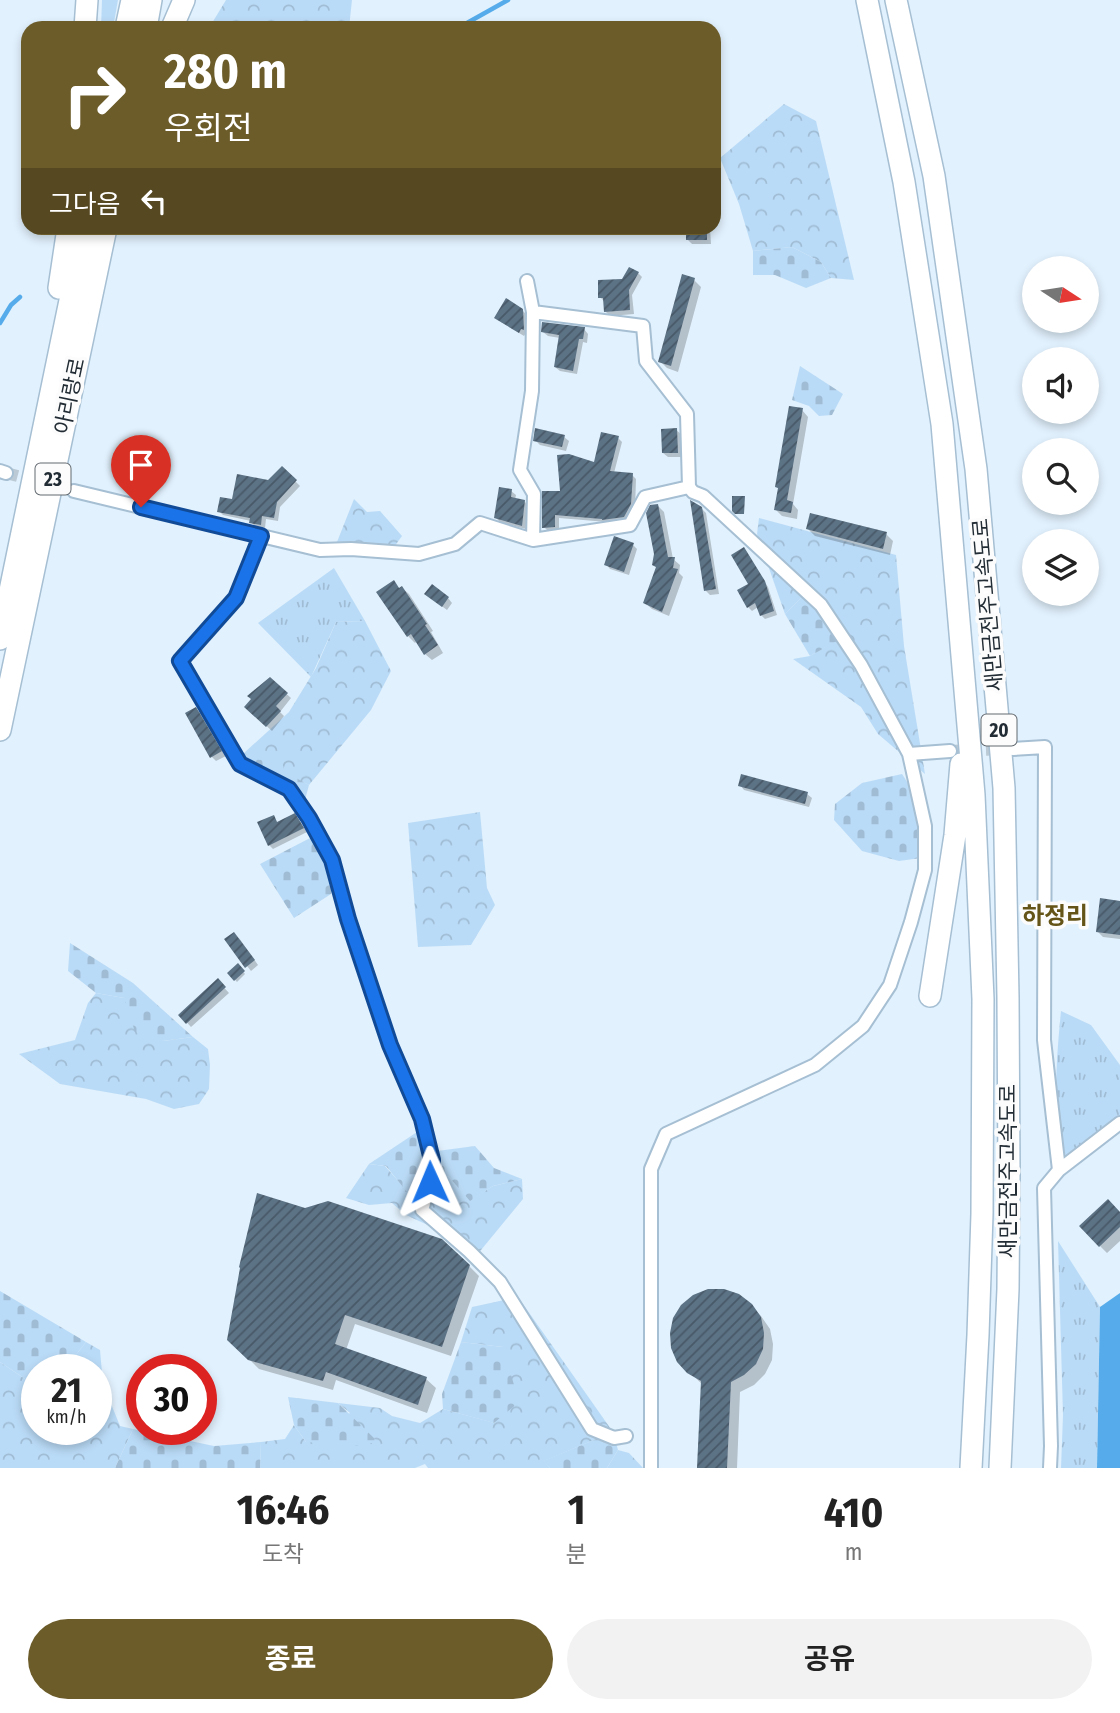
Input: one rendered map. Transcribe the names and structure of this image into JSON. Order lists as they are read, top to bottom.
{
  "streets": {
    "highway": [
      "아리랑로",
      "23",
      "새만금전주고속도로",
      "20"
    ]
  },
  "districts": ["하정리"],
  "north": "right",
  "page": {
    "turn": ["280 m", "우회전"],
    "then": "그다음",
    "speed": "21 km/h",
    "limit": "30",
    "eta": [
      "16:46",
      "도착",
      "1",
      "분",
      "410",
      "m"
    ],
    "buttons": ["종료", "공유"]
  }
}
